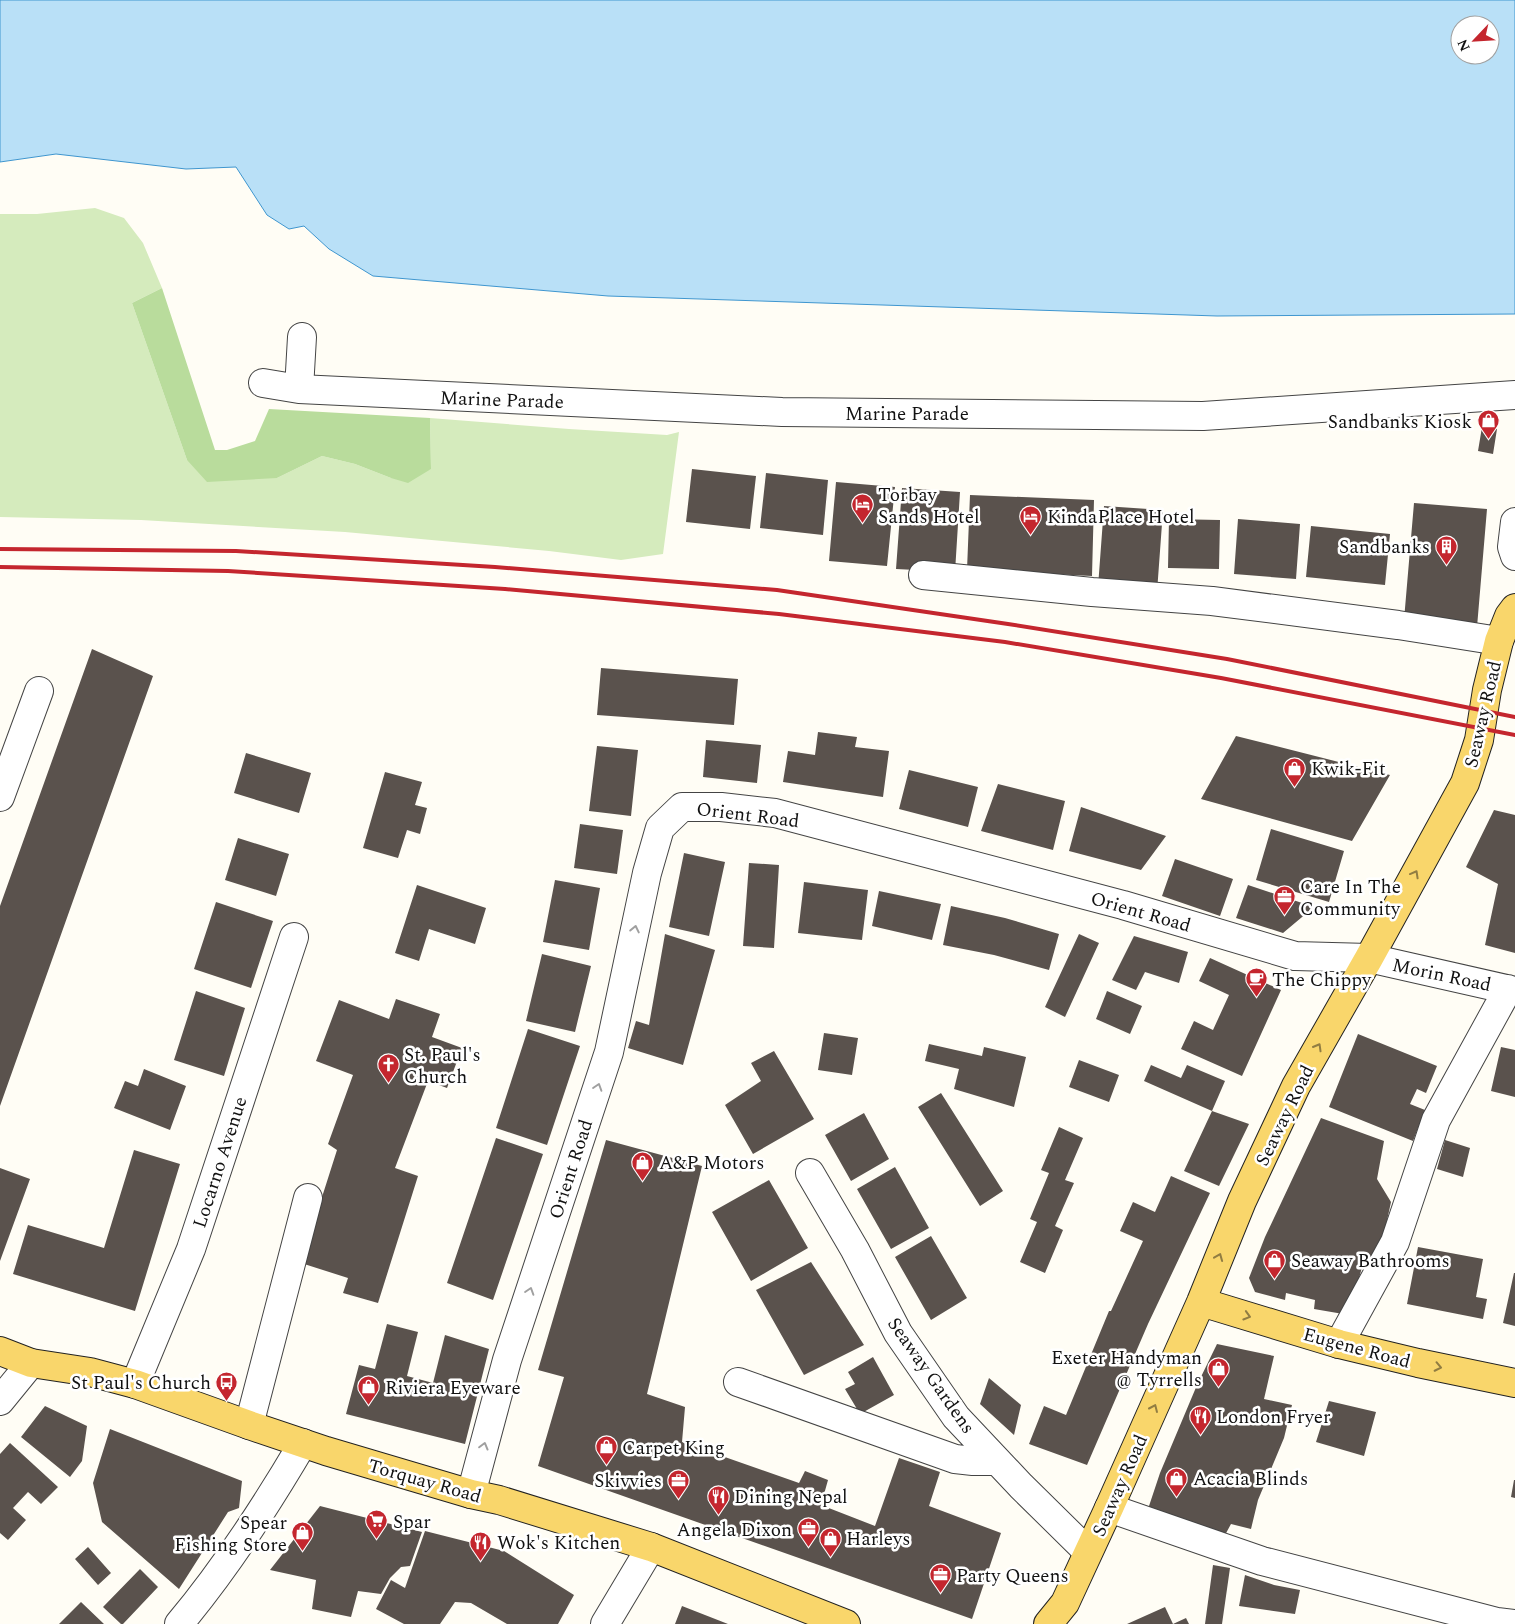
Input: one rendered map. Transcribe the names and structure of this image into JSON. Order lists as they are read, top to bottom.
{
  "streets": {
    "main road": ["Seaway Road", "Eugene Road", "Torquay Road"],
    "street": [
      "Marine Parade",
      "Orient Road",
      "Morin Road",
      "Locarno Avenue",
      "Seaway Gardens"
    ]
  },
  "crossings": [
    ["Seaway Road", "Orient Road"],
    ["Seaway Road", "Morin Road"],
    ["Seaway Road", "Eugene Road"],
    ["Seaway Road", "Seaway Gardens"],
    ["Orient Road", "Morin Road"],
    ["Orient Road", "Torquay Road"],
    ["Locarno Avenue", "Torquay Road"]
  ],
  "one_way": ["Seaway Road", "Eugene Road"],
  "places": {
    "shop": [
      "Sandbanks Kiosk",
      "Kwik-Fit",
      "A&P Motors",
      "Seaway Bathrooms",
      "Exeter Handyman @ Tyrrells",
      "Riviera Eyeware",
      "Carpet King",
      "Acacia Blinds",
      "Spear Fishing Store",
      "Harleys"
    ],
    "hotel": ["Torbay Sands Hotel", "KindaPlace Hotel"],
    "building": ["Sandbanks"],
    "office": [
      "Care In The Community",
      "Skivvies",
      "Angela Dixon",
      "Party Queens"
    ],
    "cafe": ["The Chippy"],
    "church": ["St. Paul's Church"],
    "bus stop": ["St Paul's Church"],
    "restaurant": ["London Fryer", "Dining Nepal", "Wok's Kitchen"],
    "supermarket": ["Spar"]
  },
  "north": "bottom left"
}
